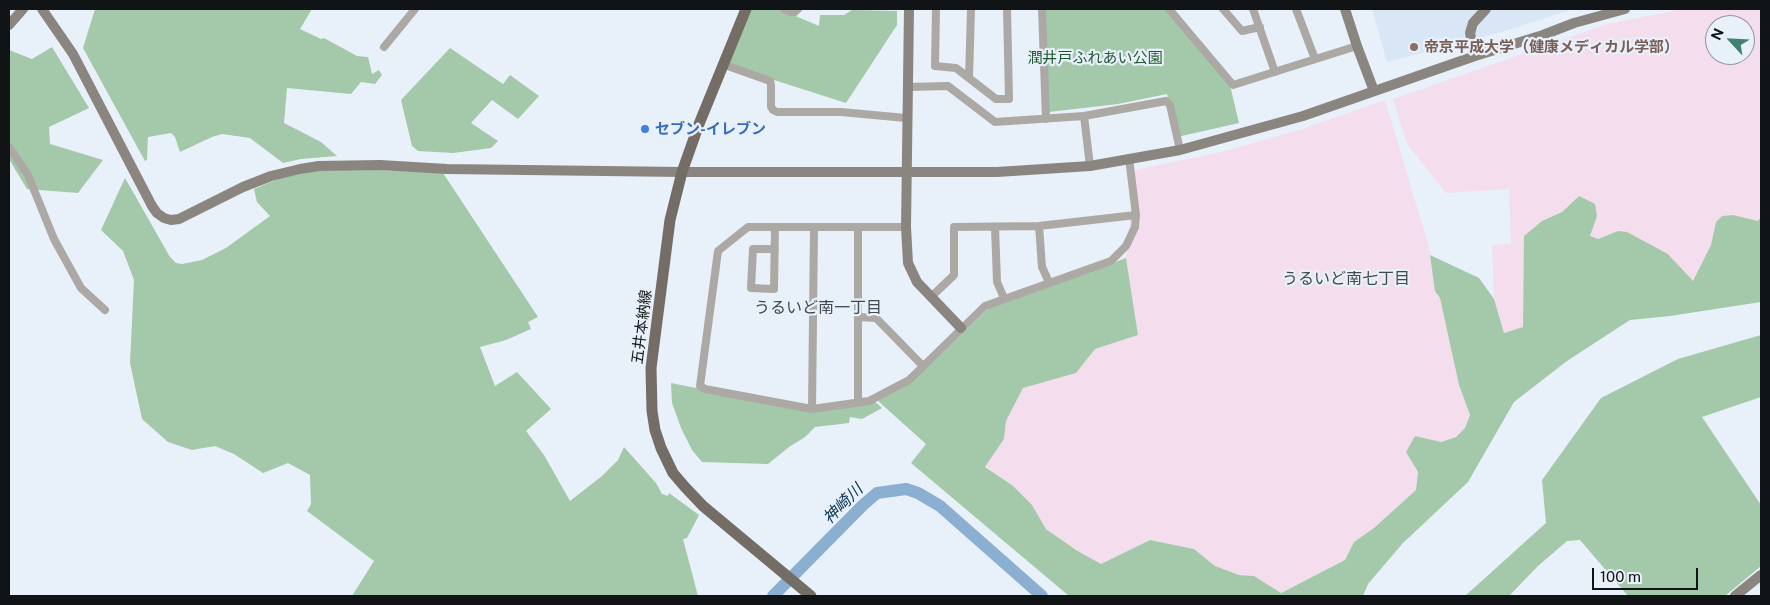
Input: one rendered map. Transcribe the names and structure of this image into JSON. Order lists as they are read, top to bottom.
{
  "streets": {
    "main road": ["五井本納線"]
  },
  "districts": ["うるいど南七丁目", "うるいど南一丁目"],
  "water": ["神崎川"],
  "parks": ["潤井戸ふれあい公園"],
  "places": ["帝京平成大学（健康メディカル学部）", "セブン-イレブン"],
  "scale_bar": "100 m",
  "north": "top left"
}
